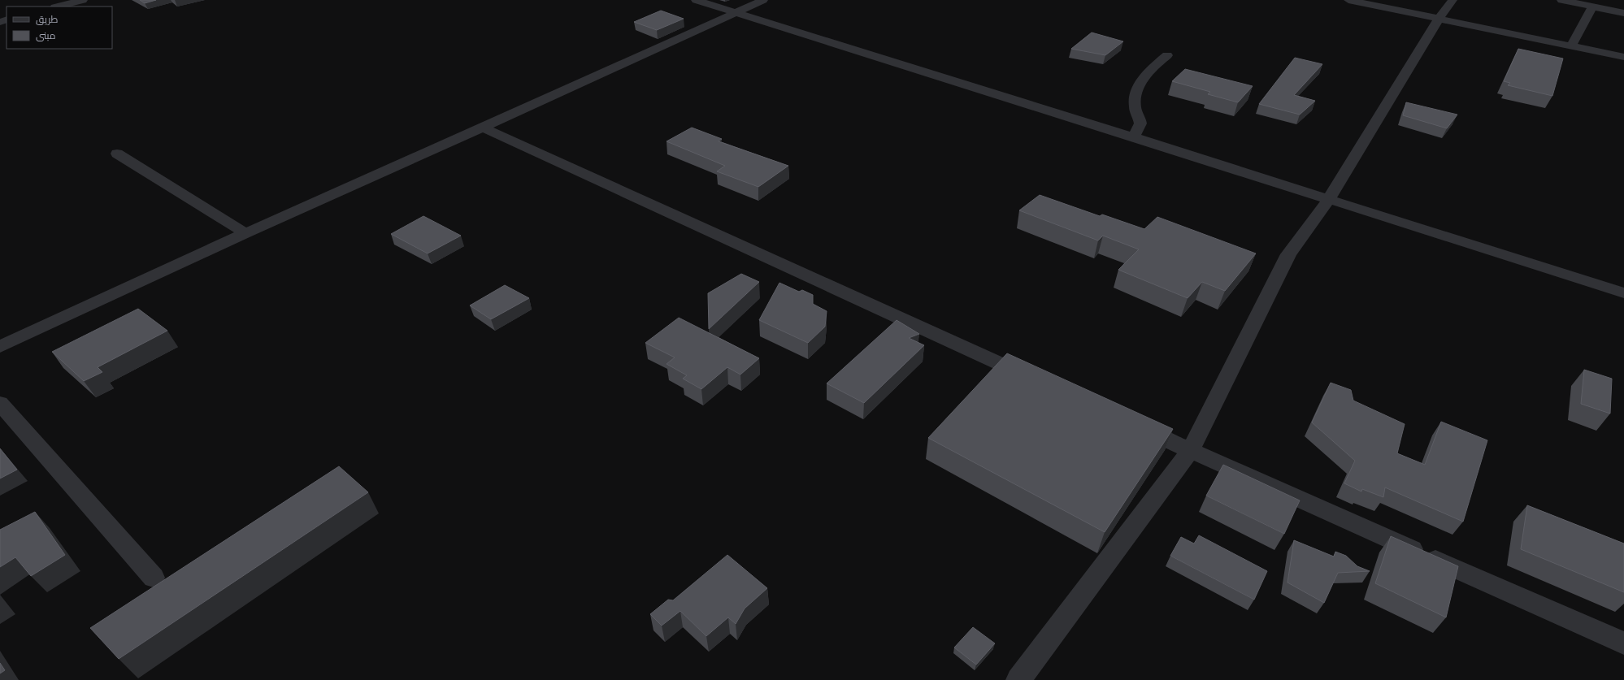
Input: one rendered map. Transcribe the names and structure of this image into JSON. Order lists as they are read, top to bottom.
{
  "legend": ["طريق", "مبنى"]
}
